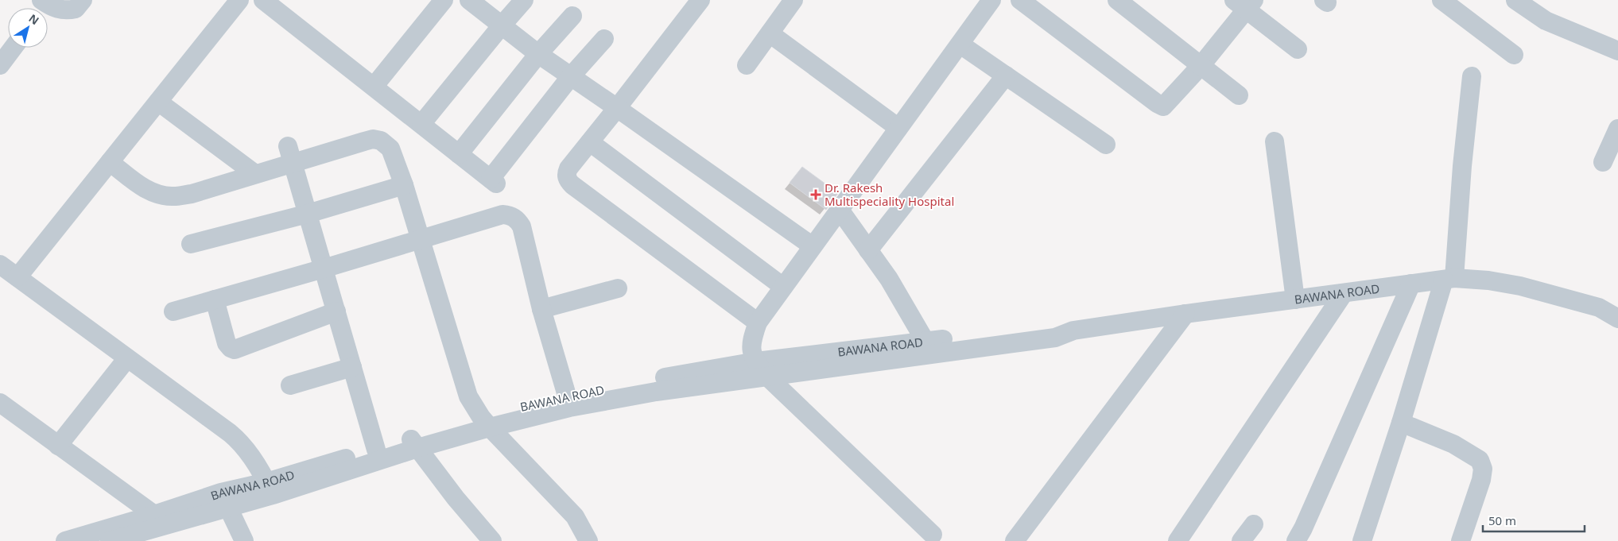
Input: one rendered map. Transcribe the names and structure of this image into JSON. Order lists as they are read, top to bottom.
{
  "streets": {
    "street": ["BAWANA ROAD"]
  },
  "places": {
    "health": ["Dr. Rakesh Multispeciality Hospital"]
  },
  "scale_bar": "50 m",
  "north": "top right"
}
